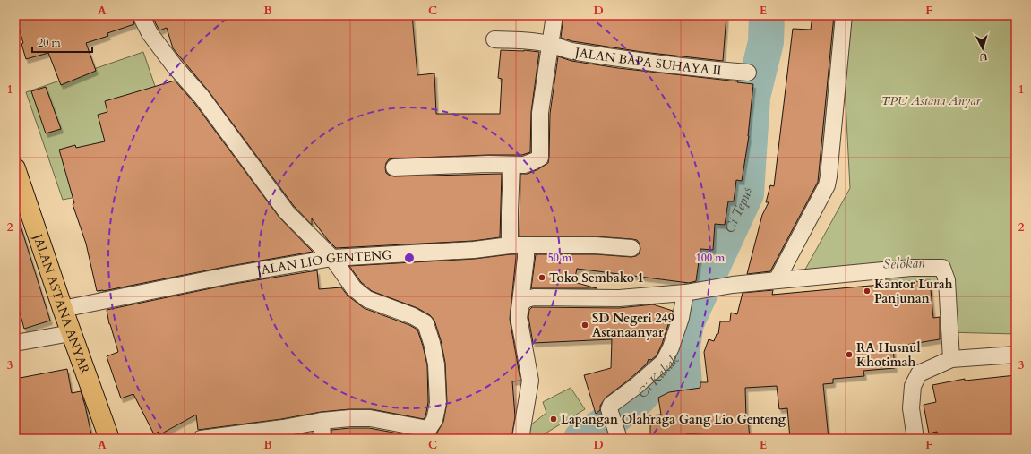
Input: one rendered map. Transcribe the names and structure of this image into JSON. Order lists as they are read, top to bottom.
{
  "streets": {
    "main road": ["JALAN ASTANA ANYAR"],
    "street": ["JALAN BAPA SUHAYA II", "JALAN LIO GENTENG"]
  },
  "crossings": [
    ["JALAN LIO GENTENG", "JALAN ASTANA ANYAR"]
  ],
  "water": ["Ci Tepus", "Selokan", "Ci Kakak"],
  "parks": ["TPU Astana Anyar"],
  "places": [
    "Toko Sembako 1",
    "Kantor Lurah Panjunan",
    "SD Negeri 249 Astanaanyar",
    "RA Husnul Khotimah",
    "Lapangan Olahraga Gang Lio Genteng"
  ],
  "scale_bar": "20 m",
  "north": "bottom",
  "grid": {
    "columns": [
      "A",
      "B",
      "C",
      "D",
      "E",
      "F"
    ],
    "rows": ["1", "2", "3"]
  },
  "rings": ["50 m", "100 m"]
}
